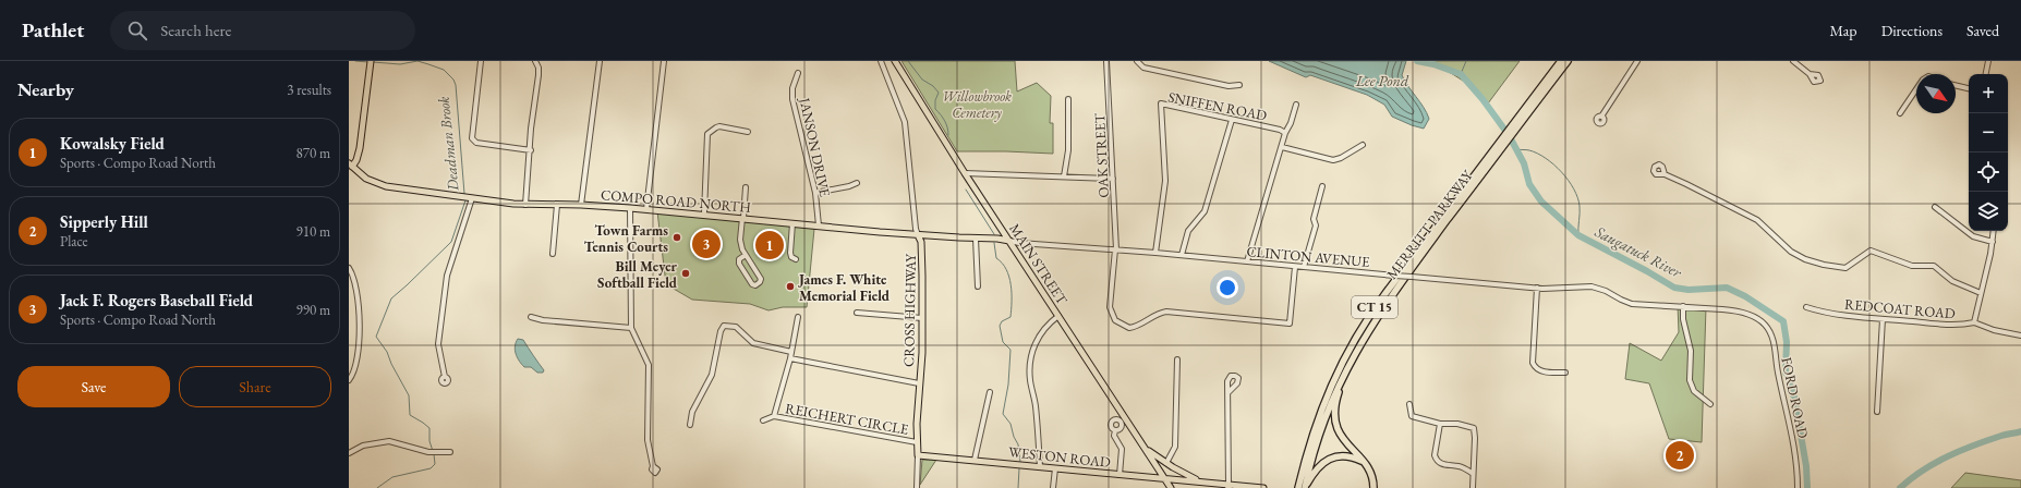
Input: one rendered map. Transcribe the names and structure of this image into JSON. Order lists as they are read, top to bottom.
{
  "streets": {
    "highway": ["MERRITT PARKWAY", "CT 15"],
    "main road": [
      "COMPO ROAD NORTH",
      "MAIN STREET",
      "CROSS HIGHWAY",
      "WESTON ROAD"
    ],
    "street": [
      "SNIFFEN ROAD",
      "JANSON DRIVE",
      "OAK STREET",
      "CLINTON AVENUE",
      "REDCOAT ROAD",
      "FORD ROAD",
      "REICHERT CIRCLE"
    ]
  },
  "crossings": [
    ["SNIFFEN ROAD", "CLINTON AVENUE"],
    ["JANSON DRIVE", "COMPO ROAD NORTH"],
    ["OAK STREET", "CLINTON AVENUE"],
    ["COMPO ROAD NORTH", "CLINTON AVENUE"],
    ["COMPO ROAD NORTH", "MAIN STREET"],
    ["COMPO ROAD NORTH", "CROSS HIGHWAY"],
    ["CLINTON AVENUE", "MAIN STREET"],
    ["CLINTON AVENUE", "FORD ROAD"],
    ["MAIN STREET", "WESTON ROAD"],
    ["CROSS HIGHWAY", "REICHERT CIRCLE"],
    ["CROSS HIGHWAY", "WESTON ROAD"]
  ],
  "water": ["Lee Pond", "Deadman Brook", "Saugatuck River"],
  "parks": ["Willowbrook Cemetery"],
  "places": ["Town Farms Tennis Courts", "Bill Meyer Softball Field", "James F. White Memorial Field"],
  "north": "bottom right",
  "page": {
    "header": "Pathlet",
    "search": "Search here",
    "nav": ["Map", "Directions", "Saved"],
    "heading": ["Nearby", "3 results"],
    "map_buttons": ["+", "−"],
    "list": [
      {
        "mark": "1",
        "name": "Kowalsky Field",
        "note": "Sports · Compo Road North",
        "value": "870 m"
      },
      {
        "mark": "2",
        "name": "Sipperly Hill",
        "note": "Place",
        "value": "910 m"
      },
      {
        "mark": "3",
        "name": "Jack F. Rogers Baseball Field",
        "note": "Sports · Compo Road North",
        "value": "990 m"
      }
    ],
    "pins": ["3", "1", "2"],
    "buttons": ["Save", "Share"]
  }
}
